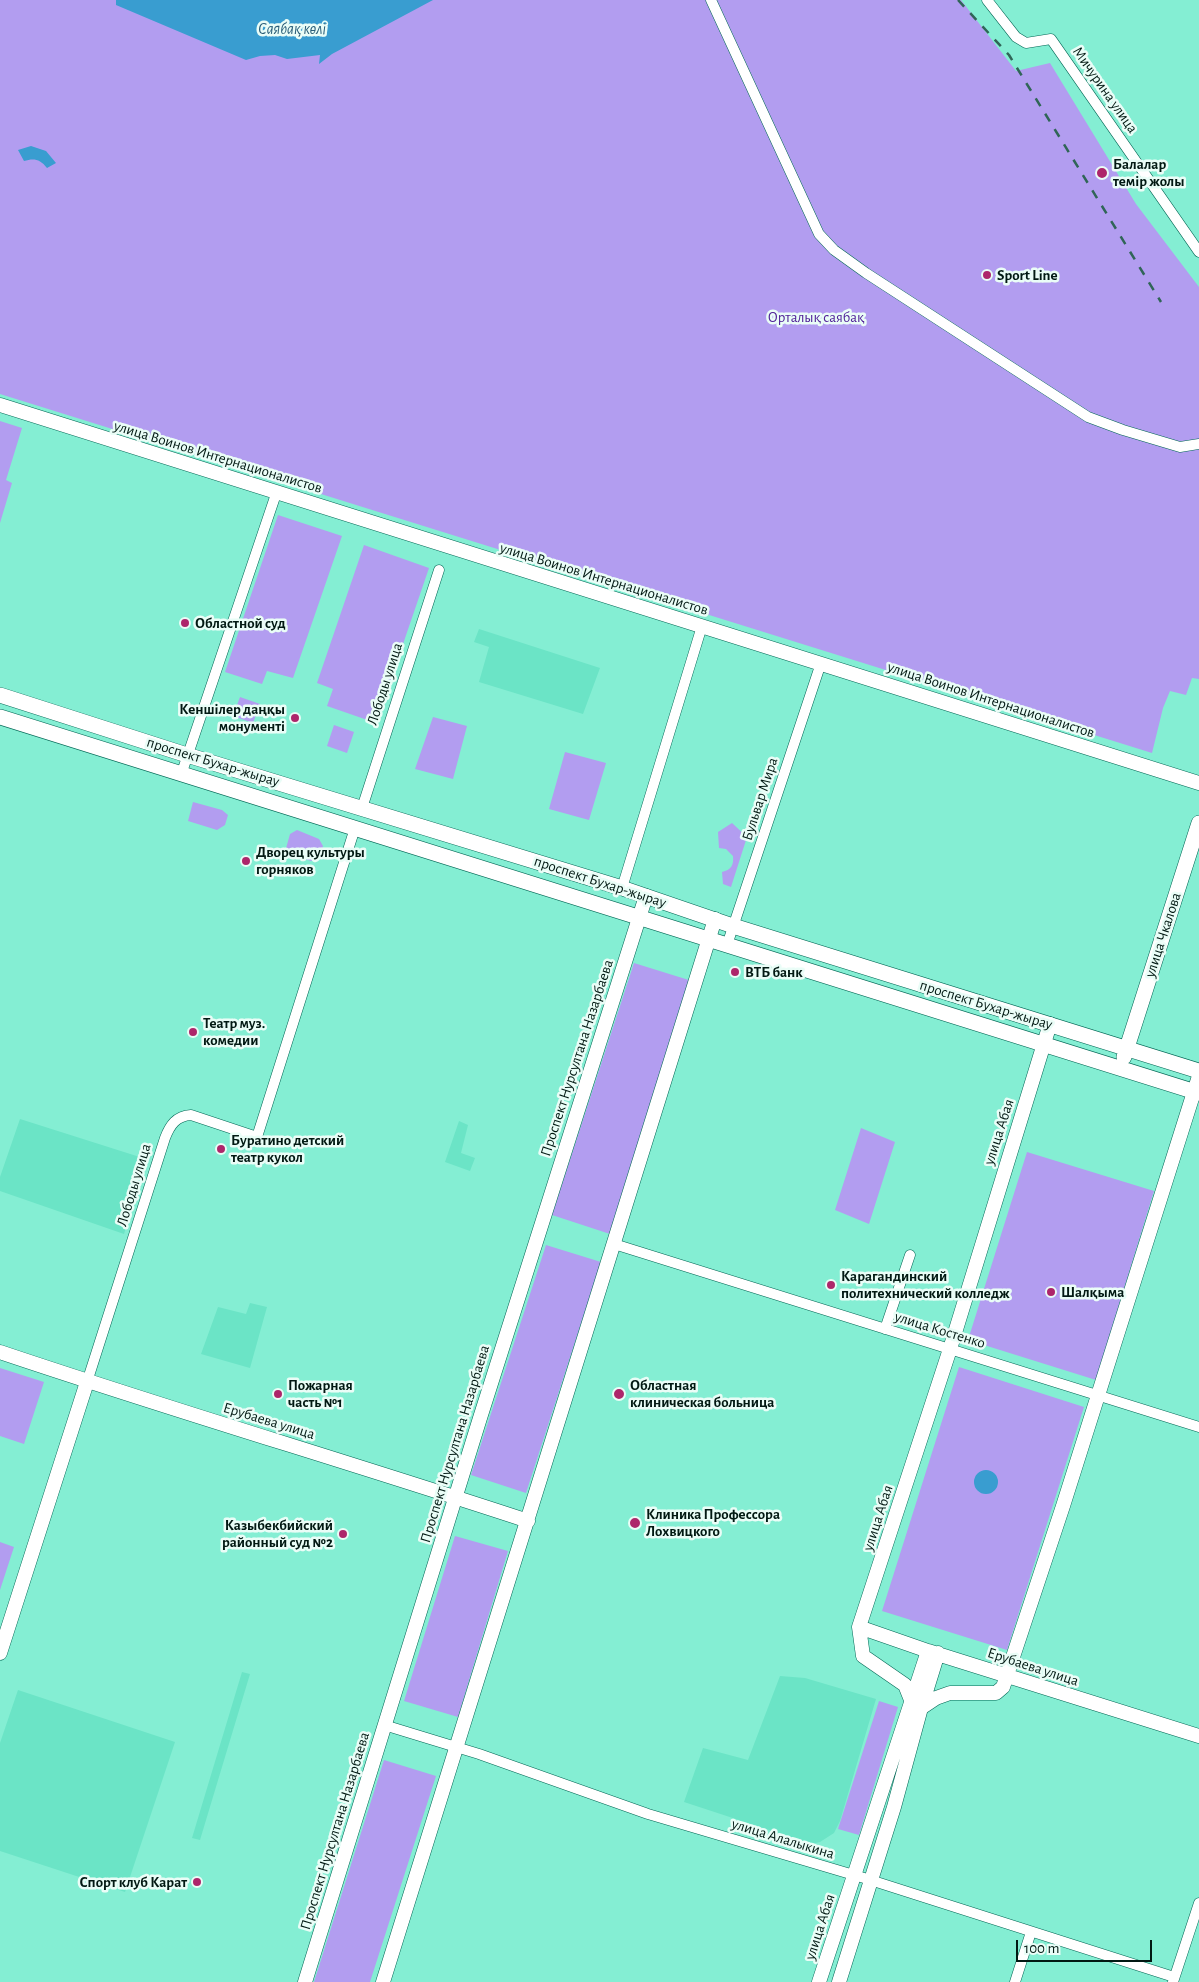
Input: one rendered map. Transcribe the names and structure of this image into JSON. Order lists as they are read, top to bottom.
{
  "streets": {
    "main road": [
      "улица Воинов Интернационалистов",
      "Лободы улица",
      "проспект Бухар-жырау",
      "улица Чкалова",
      "Проспект Нурсултана Назарбаева",
      "улица Абая",
      "Ерубаева улица"
    ],
    "street": [
      "Мичурина улица",
      "Бульвар Мира",
      "улица Костенко",
      "улица Алалыкина"
    ]
  },
  "crossings": [
    ["улица Воинов Интернационалистов", "Бульвар Мира"],
    ["Лободы улица", "проспект Бухар-жырау"],
    ["Лободы улица", "Ерубаева улица"],
    ["проспект Бухар-жырау", "Бульвар Мира"],
    ["проспект Бухар-жырау", "улица Чкалова"],
    ["проспект Бухар-жырау", "Проспект Нурсултана Назарбаева"],
    ["проспект Бухар-жырау", "улица Абая"],
    ["Проспект Нурсултана Назарбаева", "Ерубаева улица"],
    ["Проспект Нурсултана Назарбаева", "улица Алалыкина"],
    ["улица Абая", "улица Костенко"],
    ["улица Абая", "Ерубаева улица"],
    ["улица Абая", "улица Алалыкина"]
  ],
  "water": ["Саябақ көлі"],
  "parks": ["Орталық саябақ"],
  "places": [
    "Балалар темір жолы",
    "Sport Line",
    "Областной суд",
    "Кеншілер даңқы монументі",
    "Дворец культуры горняков",
    "ВТБ банк",
    "Театр муз. комедии",
    "Буратино детский театр кукол",
    "Карагандинский политехнический колледж",
    "Шалқыма",
    "Пожарная часть №1",
    "Областная клиническая больница",
    "Клиника Профессора Лохвицкого",
    "Казыбекбийский районный суд №2",
    "Спорт клуб Карат"
  ],
  "scale_bar": "100 m"
}
